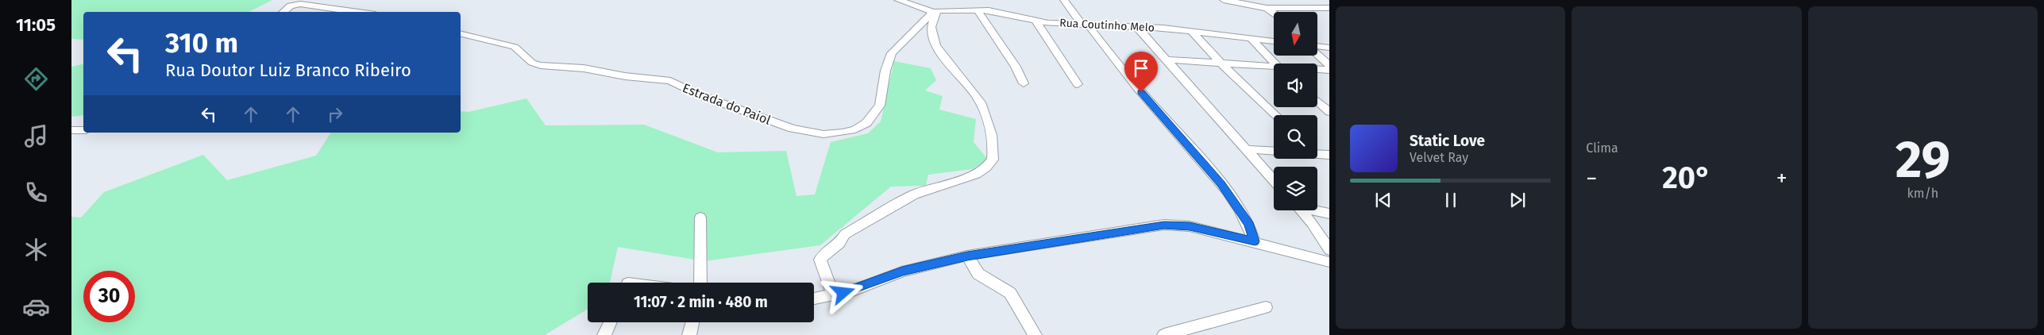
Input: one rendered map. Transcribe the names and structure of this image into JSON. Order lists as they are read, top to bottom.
{
  "streets": {
    "street": ["Rua Coutinho Melo", "Estrada do Paiol"]
  },
  "crossings": [
    ["Rua Coutinho Melo", "Estrada do Paiol"]
  ],
  "north": "bottom",
  "page": {
    "tabs": "11:05",
    "tile": [
      "Clima",
      ["29", "km/h"]
    ],
    "turn": ["310 m", "Rua Doutor Luiz Branco Ribeiro"],
    "song": ["Static Love", "Velvet Ray"],
    "heat": ["−", "20°", "+"],
    "limit": "30",
    "trip": "11:07 · 2 min · 480 m"
  }
}
